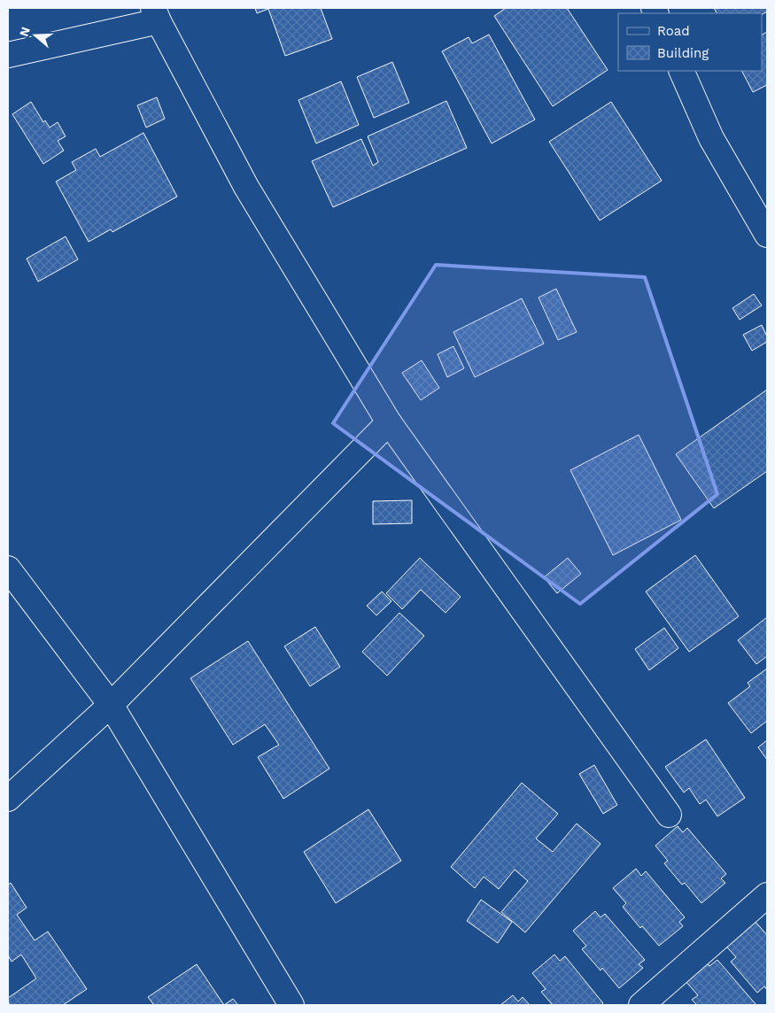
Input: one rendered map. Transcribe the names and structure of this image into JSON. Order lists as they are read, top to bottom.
{
  "legend": ["Road", "Building"],
  "north": "left"
}
